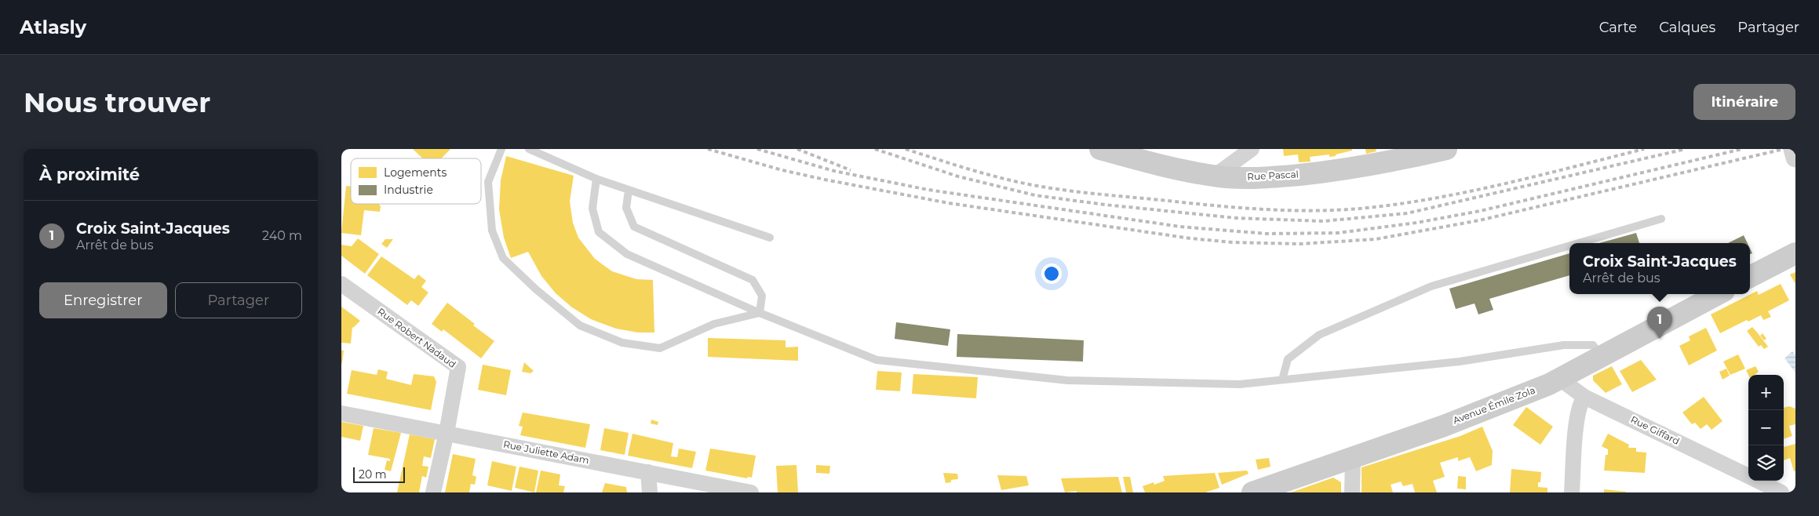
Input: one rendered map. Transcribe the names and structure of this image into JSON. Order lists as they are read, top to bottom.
{
  "streets": {
    "main road": ["Rue Pascal", "Avenue Émile Zola"],
    "street": ["Rue Robert Nadaud", "Rue Giffard", "Rue Juliette Adam"]
  },
  "crossings": [
    ["Rue Robert Nadaud", "Rue Juliette Adam"],
    ["Avenue Émile Zola", "Rue Giffard"]
  ],
  "legend": ["Logements", "Industrie"],
  "scale_bar": "20 m",
  "page": {
    "header": "Atlasly",
    "nav": ["Carte", "Calques", "Partager"],
    "buttons": [
      "Itinéraire",
      ["Enregistrer", "Partager"]
    ],
    "title": "Nous trouver",
    "heading": "À proximité",
    "list": [
      {
        "mark": "1",
        "name": "Croix Saint-Jacques",
        "note": "Arrêt de bus",
        "value": "240 m"
      }
    ],
    "popup": ["Croix Saint-Jacques", "Arrêt de bus"],
    "pins": "1",
    "map_buttons": ["+", "−"],
    "scale": "20 m"
  }
}
